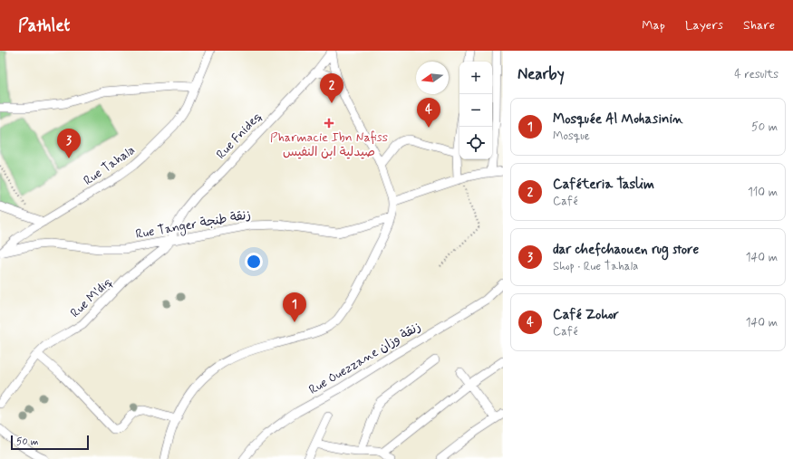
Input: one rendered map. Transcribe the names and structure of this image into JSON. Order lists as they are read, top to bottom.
{
  "streets": {
    "street": [
      "Rue Fnideq",
      "Rue Tahala",
      "Rue Tanger زنقة طنجة",
      "Rue M'diq",
      "Rue Ouezzane زنقة وزان"
    ]
  },
  "crossings": [
    ["Rue Fnideq", "Rue Tanger زنقة طنجة"],
    ["Rue Fnideq", "Rue M'diq"],
    ["Rue Tahala", "Rue Tanger زنقة طنجة"],
    ["Rue Tanger زنقة طنجة", "Rue M'diq"]
  ],
  "places": {
    "health": ["Pharmacie Ibn Nafiss صيدلية ابن النفيس"]
  },
  "scale_bar": "50 m",
  "north": "left",
  "page": {
    "header": "Pathlet",
    "nav": ["Map", "Layers", "Share"],
    "heading": ["Nearby", "4 results"],
    "map_buttons": ["+", "−"],
    "pins": [
      "2",
      "4",
      "3",
      "1"
    ],
    "list": [
      {
        "mark": "1",
        "name": "Mosquée Al Mohasinin",
        "note": "Mosque",
        "value": "50 m"
      },
      {
        "mark": "2",
        "name": "Caféteria Taslim",
        "note": "Café",
        "value": "110 m"
      },
      {
        "mark": "3",
        "name": "dar chefchaouen rug store",
        "note": "Shop · Rue Tahala",
        "value": "140 m"
      },
      {
        "mark": "4",
        "name": "Café Zohor",
        "note": "Café",
        "value": "140 m"
      }
    ],
    "scale": "50 m"
  }
}
